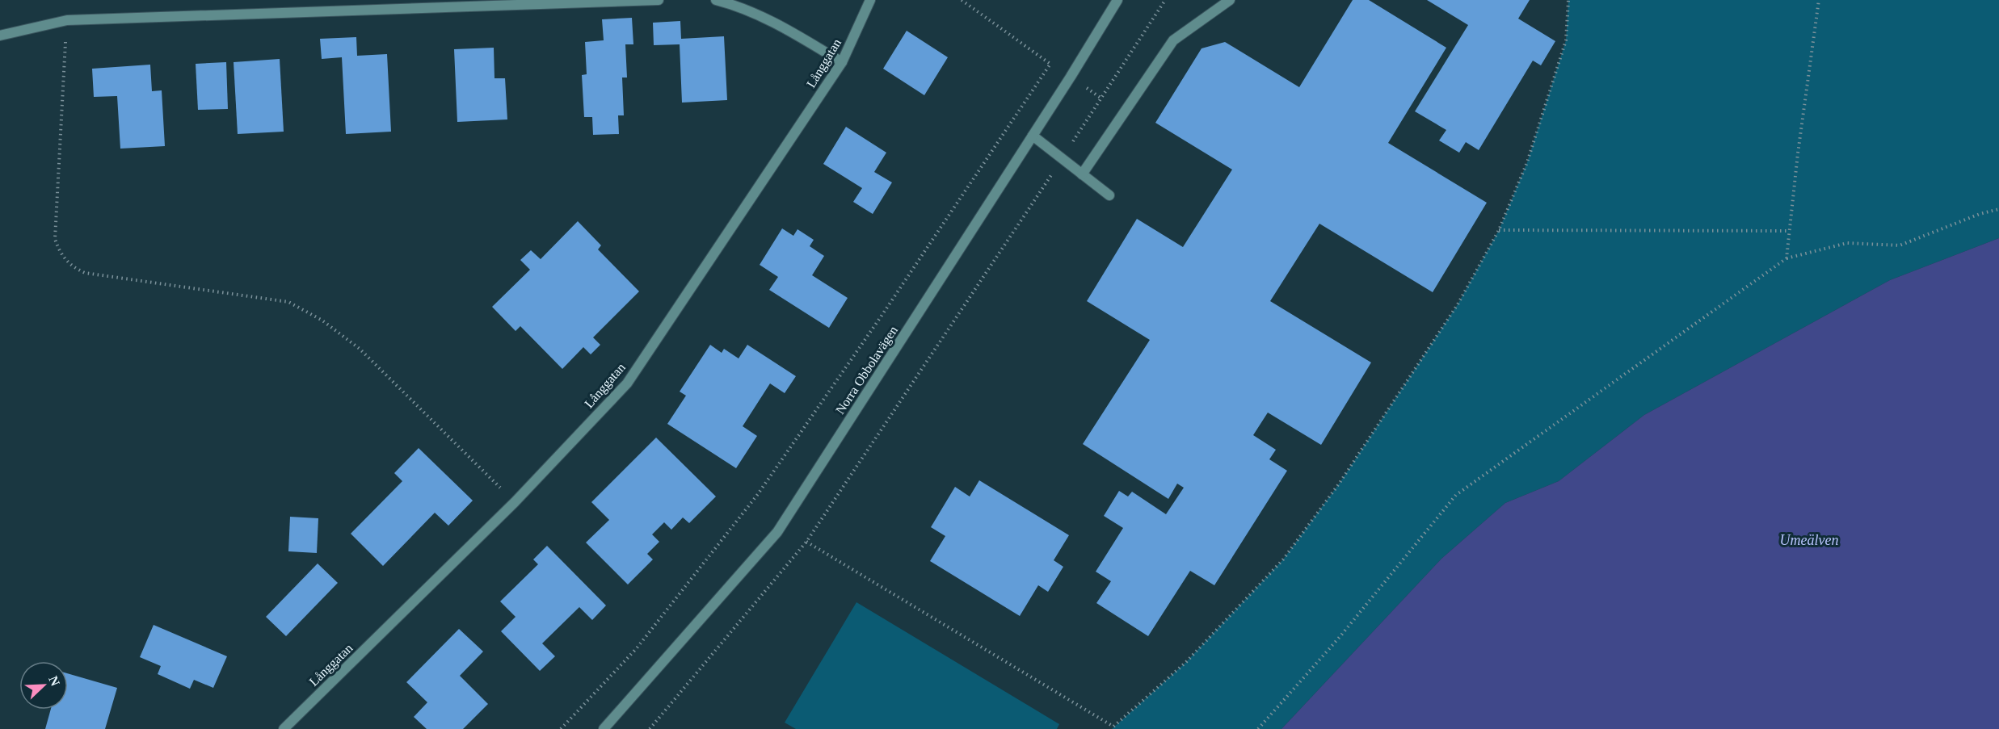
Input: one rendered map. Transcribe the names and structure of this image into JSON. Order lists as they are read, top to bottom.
{
  "streets": {
    "street": ["Långgatan", "Norra Obbolavägen"]
  },
  "water": ["Umeälven"],
  "north": "top right"
}
